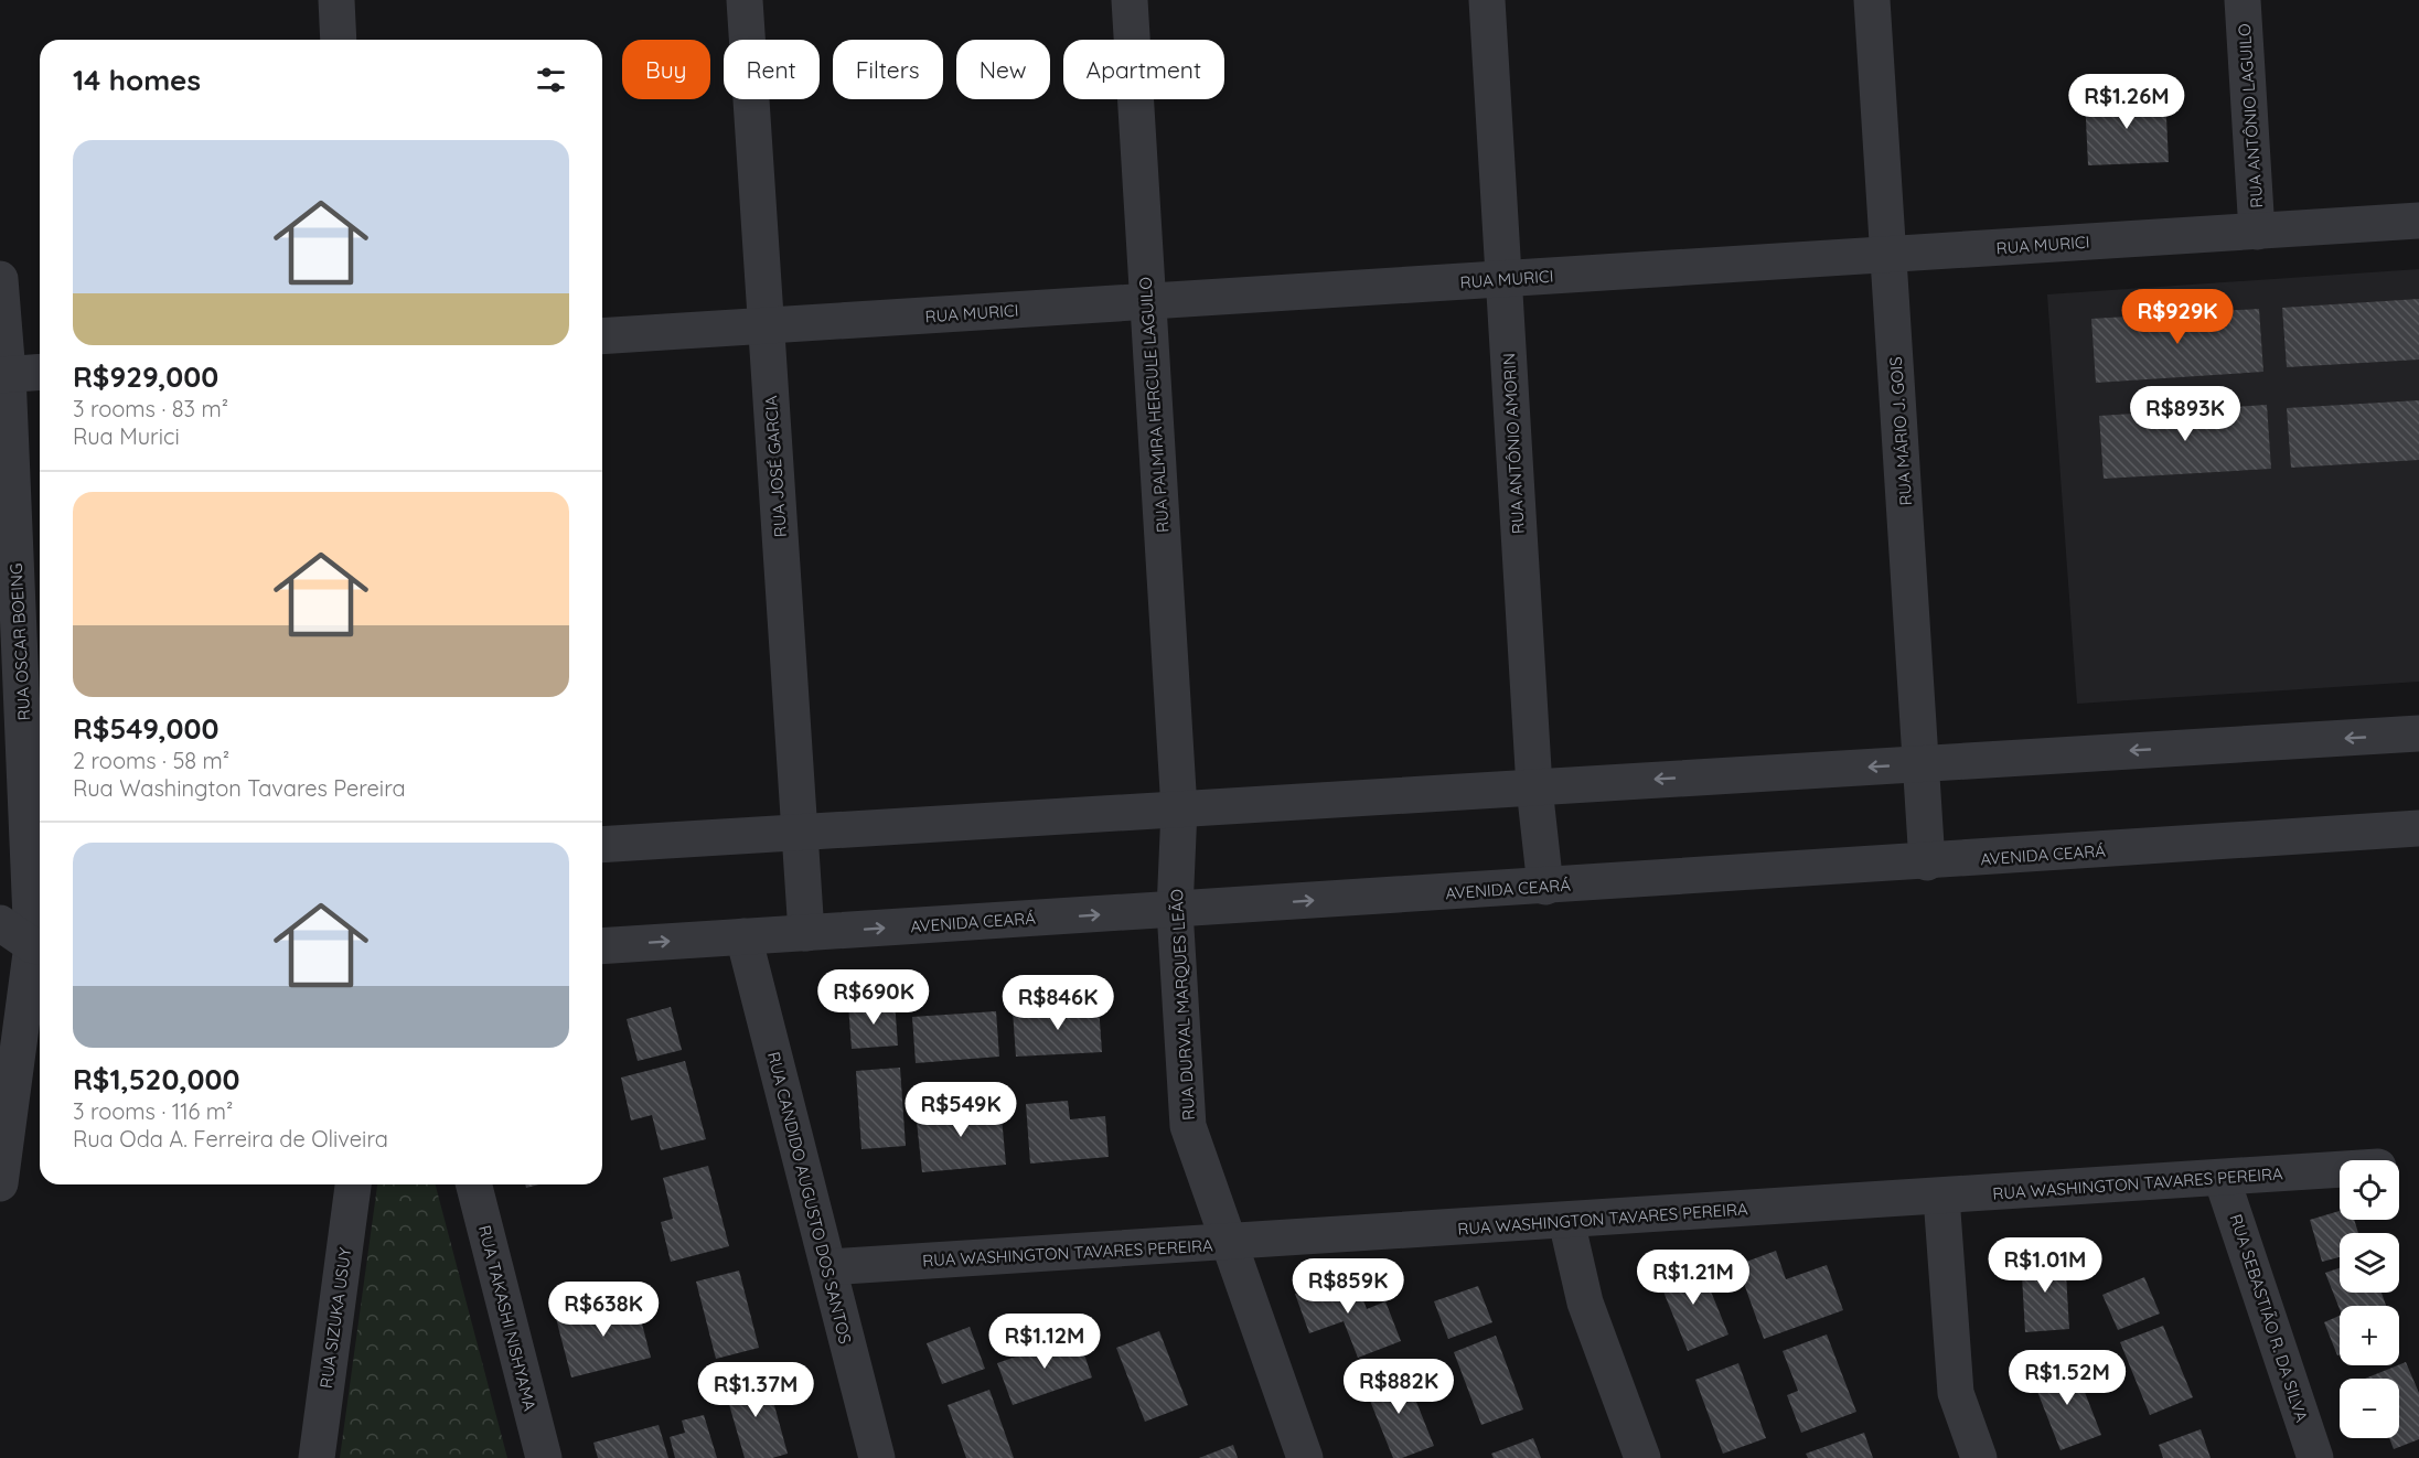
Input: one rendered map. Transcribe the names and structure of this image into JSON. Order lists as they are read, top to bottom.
{
  "streets": {
    "street": [
      "RUA ANTÔNIO LAGUILO",
      "RUA MURICI",
      "RUA PALMIRA HERCULE LAGUILO",
      "RUA MÁRIO J. GOIS",
      "RUA ANTÔNIO AMORIN",
      "RUA JOSÉ GARCIA",
      "RUA OSCAR BOEING",
      "AVENIDA CEARÁ",
      "RUA DURVAL MARQUES LEÃO",
      "RUA WASHINGTON TAVARES PEREIRA",
      "RUA CANDIDO AUGUSTO DOS SANTOS",
      "RUA SIZUKA USUY",
      "RUA TAKASHI NISHYAMA",
      "RUA SEBASTIÃO R. DA SILVA"
    ]
  },
  "crossings": [
    ["RUA ANTÔNIO LAGUILO", "RUA MURICI"],
    ["RUA MURICI", "RUA PALMIRA HERCULE LAGUILO"],
    ["RUA MURICI", "RUA MÁRIO J. GOIS"],
    ["RUA MURICI", "RUA ANTÔNIO AMORIN"],
    ["RUA MURICI", "RUA JOSÉ GARCIA"],
    ["RUA PALMIRA HERCULE LAGUILO", "RUA DURVAL MARQUES LEÃO"],
    ["RUA MÁRIO J. GOIS", "AVENIDA CEARÁ"],
    ["RUA ANTÔNIO AMORIN", "AVENIDA CEARÁ"],
    ["RUA JOSÉ GARCIA", "AVENIDA CEARÁ"],
    ["AVENIDA CEARÁ", "RUA DURVAL MARQUES LEÃO"],
    ["AVENIDA CEARÁ", "RUA CANDIDO AUGUSTO DOS SANTOS"],
    ["RUA DURVAL MARQUES LEÃO", "RUA WASHINGTON TAVARES PEREIRA"],
    ["RUA WASHINGTON TAVARES PEREIRA", "RUA CANDIDO AUGUSTO DOS SANTOS"],
    ["RUA WASHINGTON TAVARES PEREIRA", "RUA SEBASTIÃO R. DA SILVA"]
  ],
  "page": {
    "chip": [
      "Buy",
      "Rent",
      "Filters",
      "New",
      "Apartment"
    ],
    "heading": "14 homes",
    "price": [
      "R$1.26M",
      "R$929K",
      "R$893K",
      "R$690K",
      "R$846K",
      "R$549K",
      "R$1.01M",
      "R$1.21M",
      "R$859K",
      "R$638K",
      "R$1.12M",
      "R$1.52M",
      "R$882K",
      "R$1.37M"
    ],
    "list": [
      {
        "name": "R$929,000",
        "note": "3 rooms · 83 m² · Rua Murici"
      },
      {
        "name": "R$549,000",
        "note": "2 rooms · 58 m² · Rua Washington Tavares Pereira"
      },
      {
        "name": "R$1,520,000",
        "note": "3 rooms · 116 m² · Rua Oda A. Ferreira de Oliveira"
      }
    ],
    "map_buttons": ["+", "−"]
  }
}
